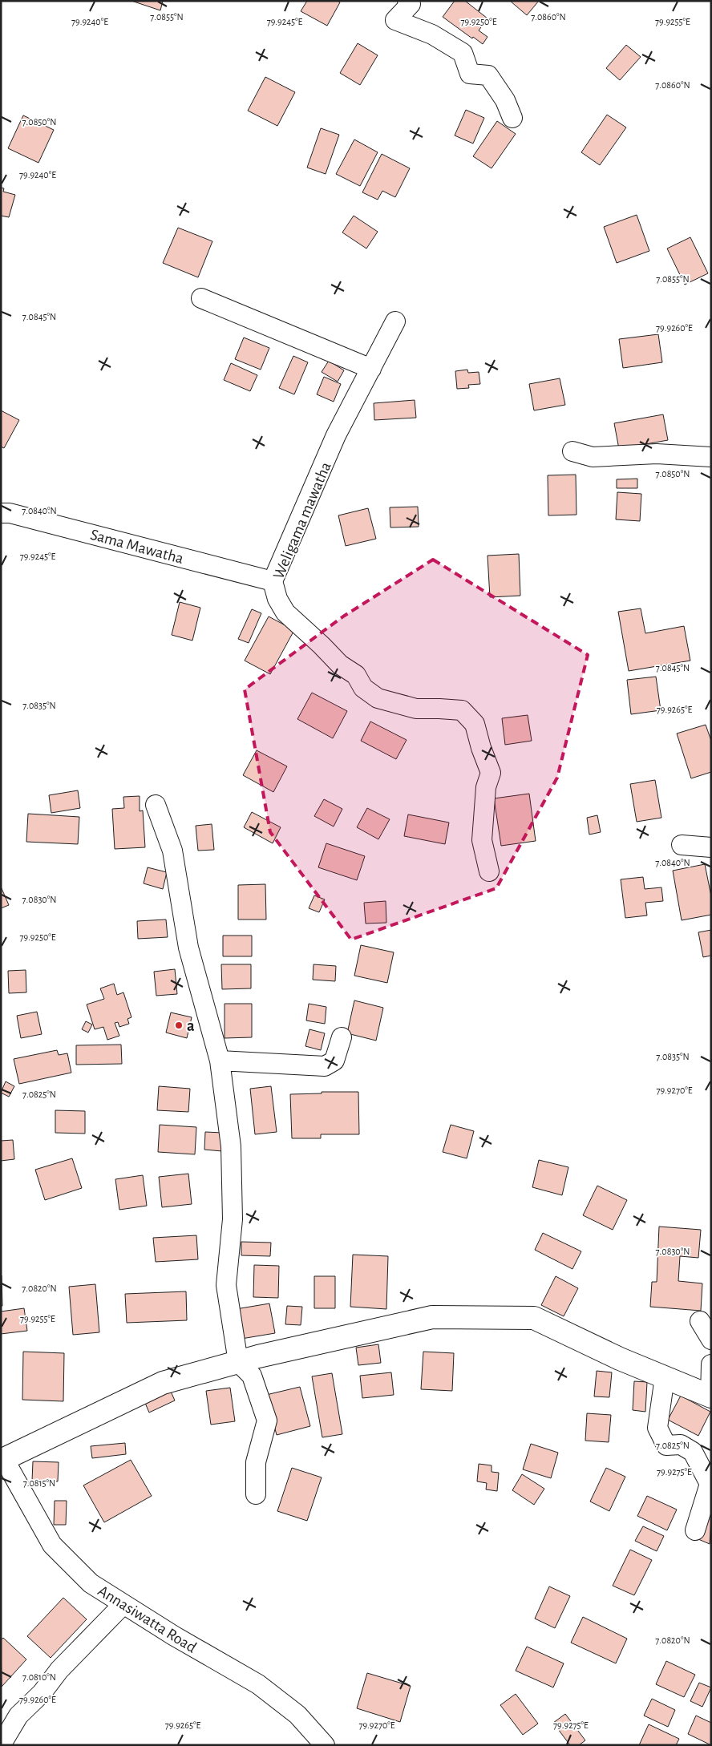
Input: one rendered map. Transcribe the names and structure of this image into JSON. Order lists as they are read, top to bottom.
{
  "streets": {
    "street": ["Weligama mawatha", "Sama Mawatha", "Annasiwatta Road"]
  },
  "crossings": [
    ["Weligama mawatha", "Sama Mawatha"]
  ],
  "places": ["a"],
  "coordinates": [
    "7.0855°N",
    "7.0860°N",
    "79.9240°E",
    "79.9245°E",
    "79.9250°E",
    "79.9255°E",
    "7.0850°N",
    "7.0845°N",
    "79.9260°E",
    "7.0840°N",
    "7.0835°N",
    "79.9265°E",
    "7.0830°N",
    "79.9270°E",
    "7.0825°N",
    "7.0820°N",
    "79.9275°E",
    "7.0815°N",
    "7.0810°N"
  ]
}
